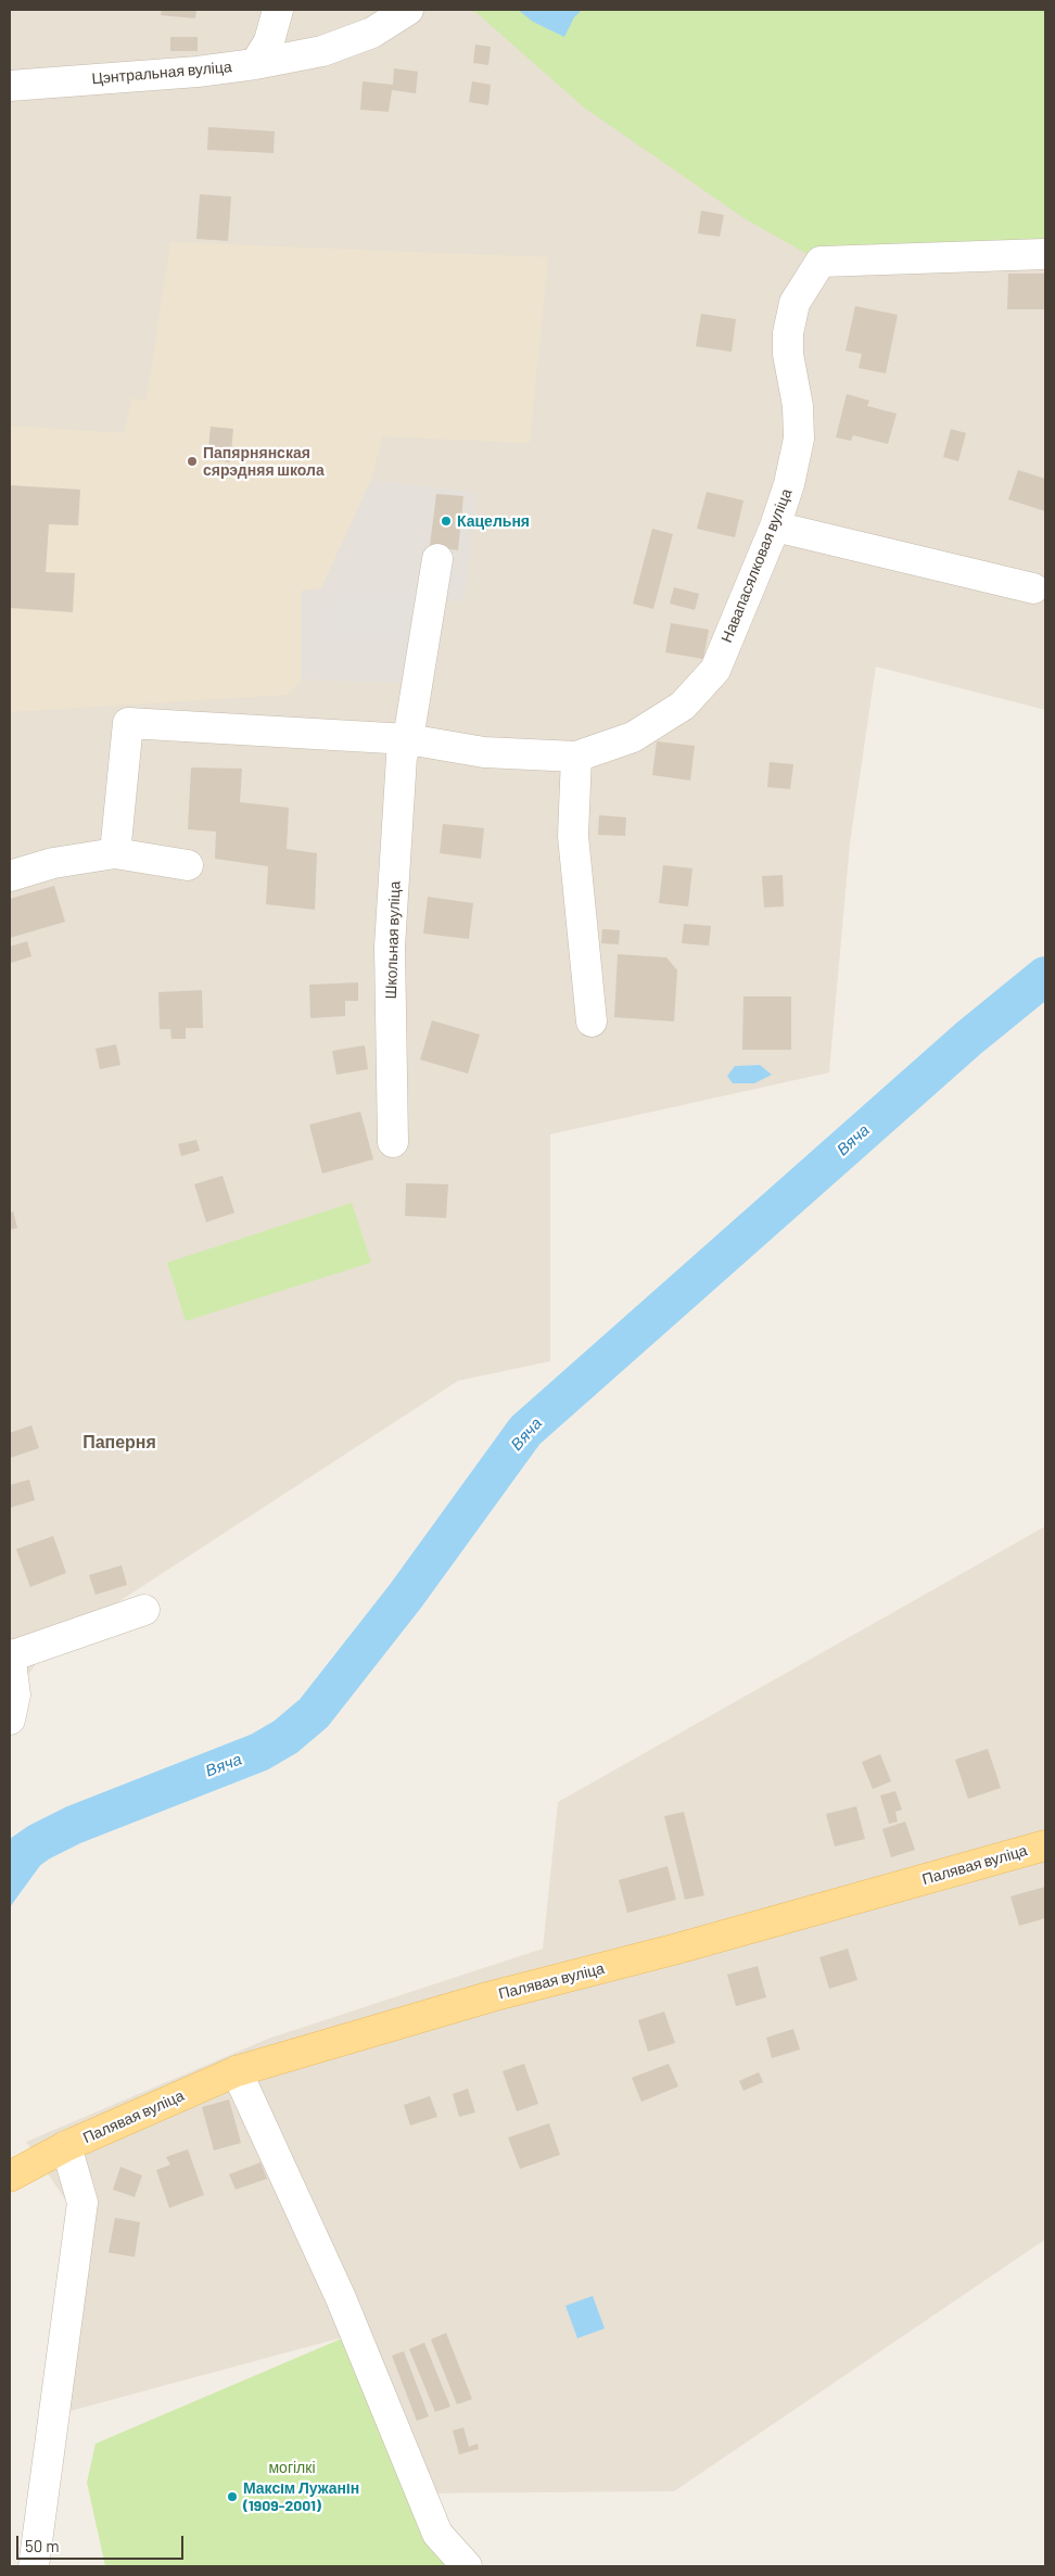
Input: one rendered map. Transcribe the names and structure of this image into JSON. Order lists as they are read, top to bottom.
{
  "streets": {
    "main road": ["Палявая вуліца"],
    "street": ["Цэнтральная вуліца", "Навапасялковая вуліца", "Школьная вуліца"]
  },
  "districts": ["Паперня"],
  "water": ["Вяча"],
  "parks": ["могілкі"],
  "places": ["Папярнянская сярэдняя школа", "Кацельня", "Максiм Лужанiн (1909-2001)"],
  "scale_bar": "50 m"
}
